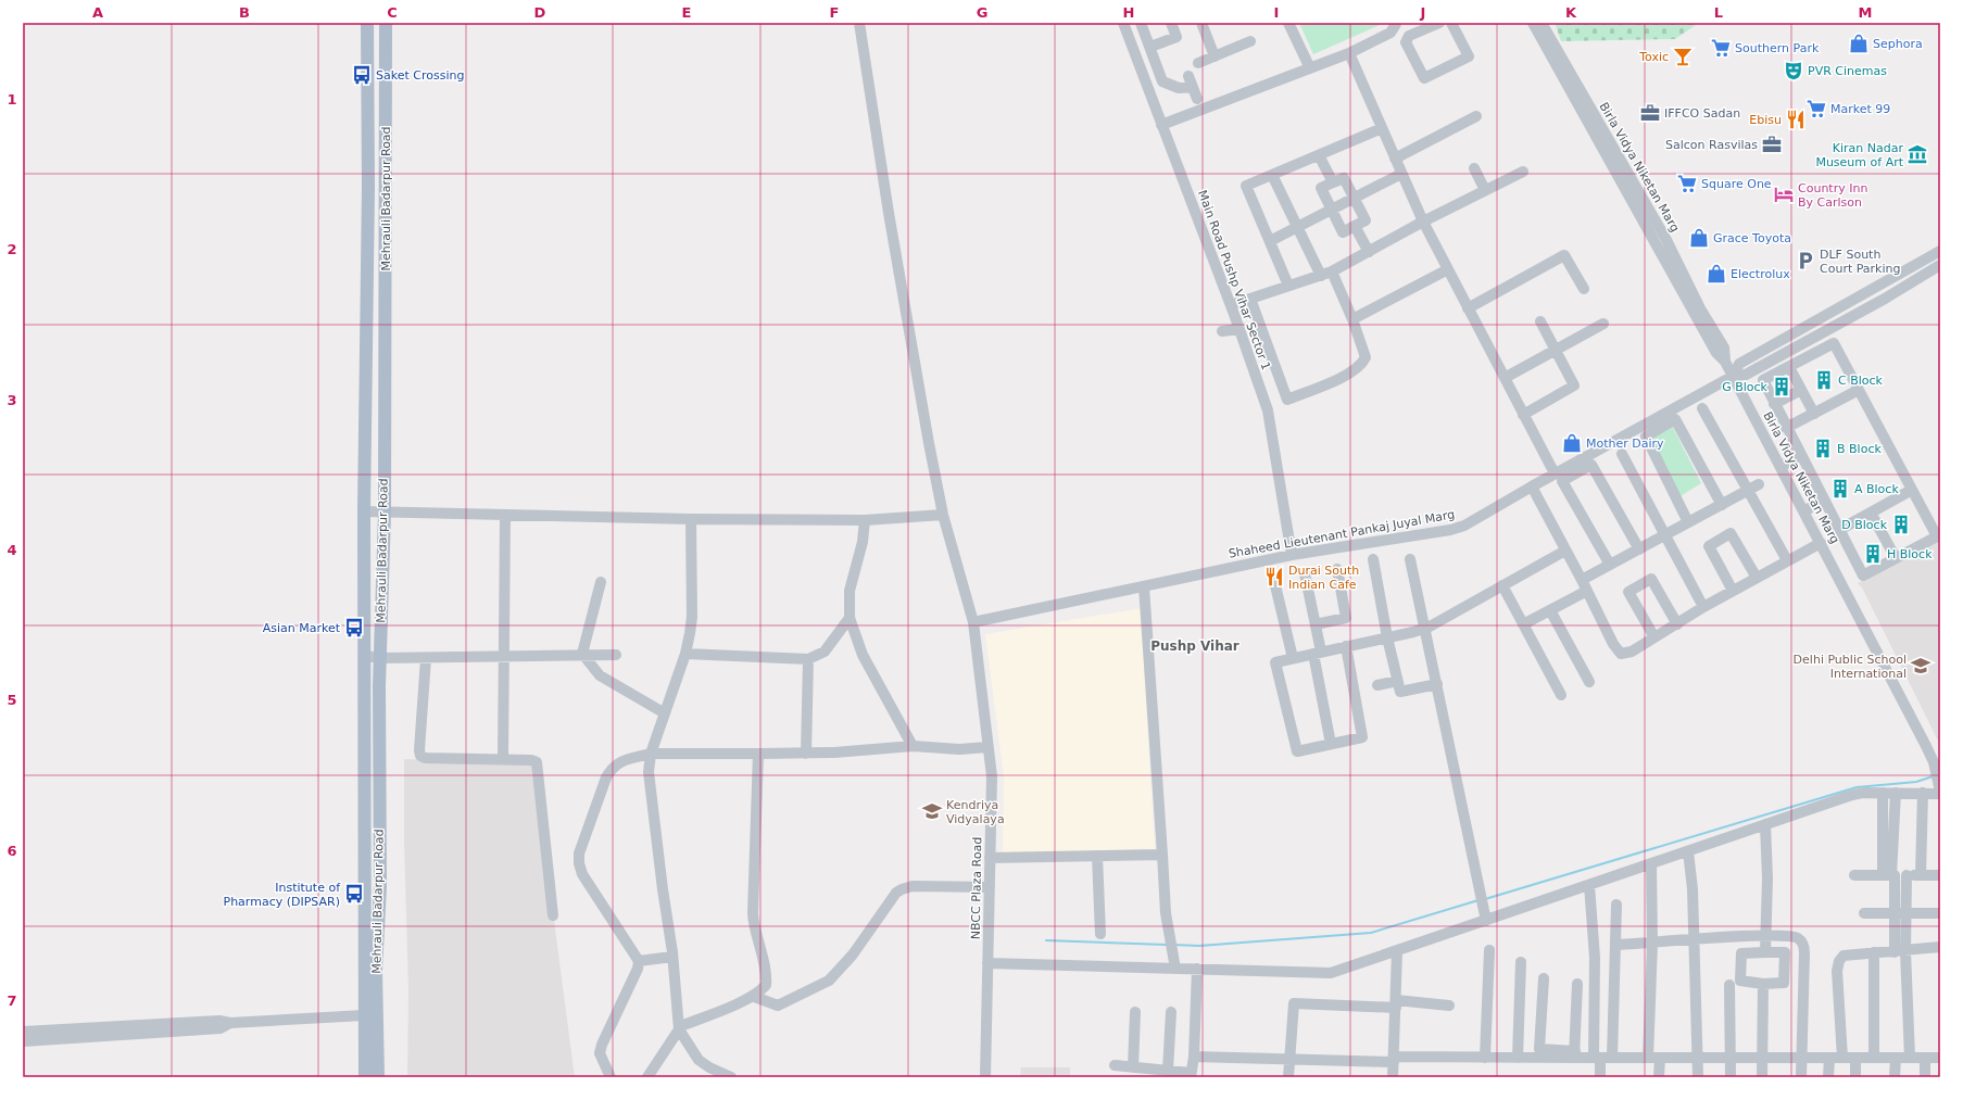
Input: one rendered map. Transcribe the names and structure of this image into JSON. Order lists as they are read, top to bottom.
{
  "streets": {
    "main road": ["Mehrauli Badarpur Road"],
    "street": [
      "Birla Vidya Niketan Marg",
      "Main Road Pushp Vihar Sector 1",
      "Shaheed Lieutenant Pankaj Juyal Marg",
      "NBCC Plaza Road"
    ]
  },
  "crossings": [
    ["Birla Vidya Niketan Marg", "Shaheed Lieutenant Pankaj Juyal Marg"],
    ["Main Road Pushp Vihar Sector 1", "Shaheed Lieutenant Pankaj Juyal Marg"],
    ["Shaheed Lieutenant Pankaj Juyal Marg", "NBCC Plaza Road"]
  ],
  "districts": ["Pushp Vihar"],
  "places": {
    "shop": [
      "Sephora",
      "Grace Toyota",
      "Electrolux",
      "Mother Dairy"
    ],
    "supermarket": ["Southern Park", "Market 99", "Square One"],
    "bar": ["Toxic"],
    "theatre": ["PVR Cinemas"],
    "bus stop": ["Saket Crossing", "Asian Market", "Institute of Pharmacy (DIPSAR)"],
    "office": ["IFFCO Sadan", "Salcon Rasvilas"],
    "restaurant": ["Ebisu", "Durai South Indian Cafe"],
    "museum": ["Kiran Nadar Museum of Art"],
    "hotel": ["Country Inn By Carlson"],
    "parking": ["DLF South Court Parking"],
    "building": [
      "C Block",
      "G Block",
      "B Block",
      "A Block",
      "D Block",
      "H Block"
    ],
    "school or university": ["Delhi Public School International", "Kendriya Vidyalaya"]
  },
  "grid": {
    "columns": [
      "A",
      "B",
      "C",
      "D",
      "E",
      "F",
      "G",
      "H",
      "I",
      "J",
      "K",
      "L",
      "M"
    ],
    "rows": [
      "1",
      "2",
      "3",
      "4",
      "5",
      "6",
      "7"
    ]
  }
}
